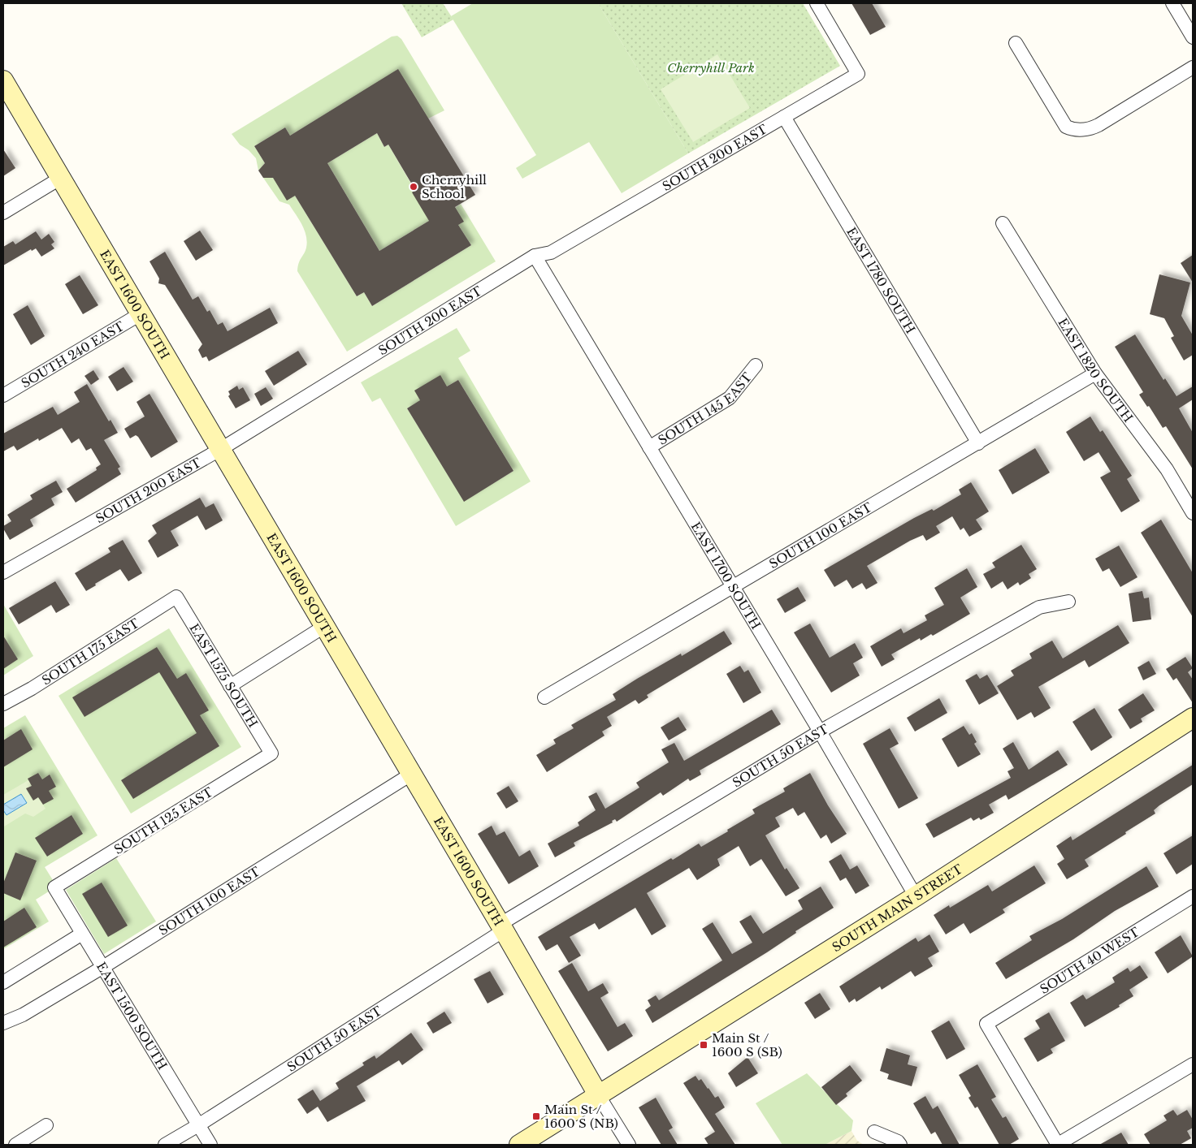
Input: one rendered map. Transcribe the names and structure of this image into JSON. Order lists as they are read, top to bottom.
{
  "streets": {
    "street": [
      "SOUTH 200 EAST",
      "EAST 1780 SOUTH",
      "EAST 1600 SOUTH",
      "SOUTH 240 EAST",
      "EAST 1820 SOUTH",
      "SOUTH 145 EAST",
      "SOUTH 100 EAST",
      "EAST 1700 SOUTH",
      "SOUTH 175 EAST",
      "EAST 1575 SOUTH",
      "SOUTH 50 EAST",
      "SOUTH 125 EAST",
      "SOUTH MAIN STREET",
      "SOUTH 40 WEST",
      "EAST 1500 SOUTH"
    ]
  },
  "crossings": [
    ["SOUTH 200 EAST", "EAST 1780 SOUTH"],
    ["SOUTH 200 EAST", "EAST 1600 SOUTH"],
    ["SOUTH 200 EAST", "EAST 1700 SOUTH"],
    ["EAST 1780 SOUTH", "SOUTH 100 EAST"],
    ["EAST 1600 SOUTH", "SOUTH 240 EAST"],
    ["EAST 1600 SOUTH", "SOUTH 100 EAST"],
    ["EAST 1600 SOUTH", "SOUTH 50 EAST"],
    ["EAST 1600 SOUTH", "SOUTH MAIN STREET"],
    ["EAST 1820 SOUTH", "SOUTH 100 EAST"],
    ["SOUTH 145 EAST", "EAST 1700 SOUTH"],
    ["SOUTH 100 EAST", "EAST 1700 SOUTH"],
    ["SOUTH 100 EAST", "EAST 1500 SOUTH"],
    ["EAST 1700 SOUTH", "SOUTH 50 EAST"],
    ["EAST 1700 SOUTH", "SOUTH MAIN STREET"],
    ["SOUTH 175 EAST", "EAST 1575 SOUTH"],
    ["EAST 1575 SOUTH", "SOUTH 125 EAST"],
    ["SOUTH 50 EAST", "EAST 1500 SOUTH"],
    ["SOUTH 125 EAST", "EAST 1500 SOUTH"]
  ],
  "parks": ["Cherryhill Park"],
  "places": {
    "other": ["Cherryhill School"],
    "transit": ["Main St / 1600 S (SB)", "Main St / 1600 S (NB)"]
  }
}
